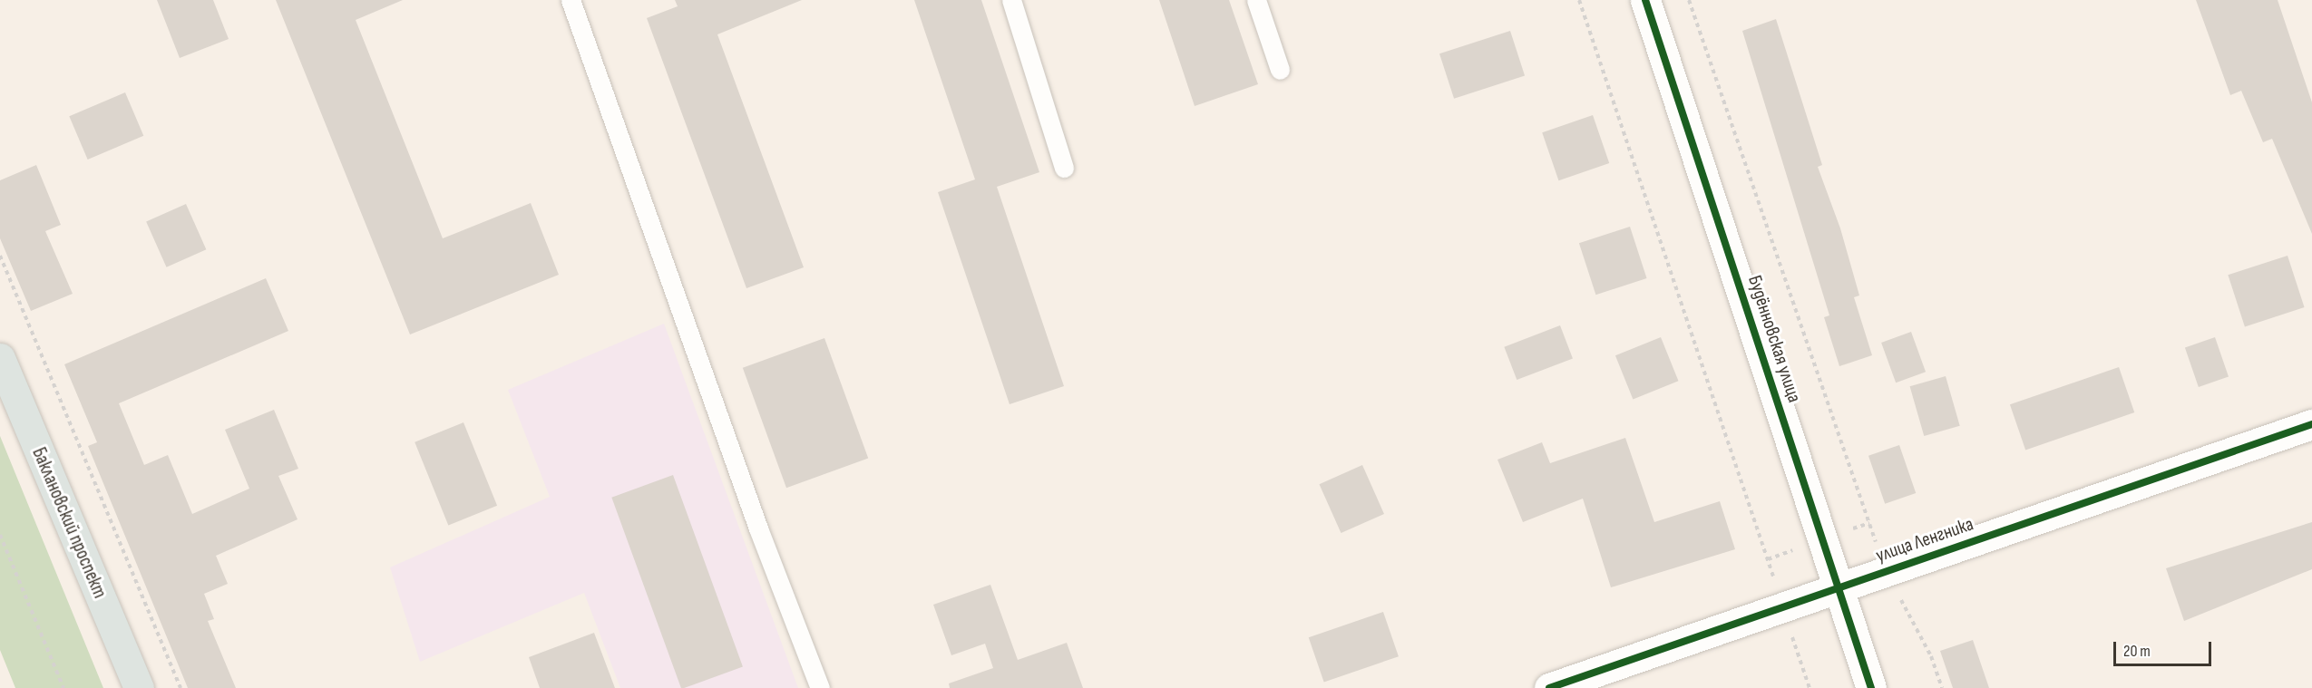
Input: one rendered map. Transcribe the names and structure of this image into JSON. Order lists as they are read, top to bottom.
{
  "streets": {
    "main road": ["Баклановский проспект"],
    "street": ["Будённовская улица", "улица Ленгника"]
  },
  "crossings": [
    ["Будённовская улица", "улица Ленгника"]
  ],
  "scale_bar": "20 m"
}
